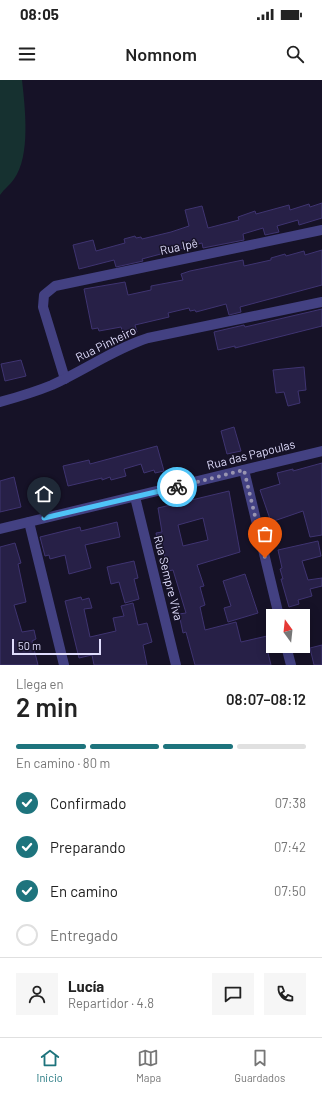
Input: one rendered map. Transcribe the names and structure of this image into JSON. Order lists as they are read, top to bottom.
{
  "streets": {
    "street": [
      "Rua Ipê",
      "Rua Pinheiro",
      "Rua das Papoulas",
      "Rua Sempre Viva"
    ]
  },
  "crossings": [
    ["Rua Ipê", "Rua Pinheiro"],
    ["Rua das Papoulas", "Rua Sempre Viva"]
  ],
  "scale_bar": "50 m",
  "north": "top",
  "page": {
    "status": "08:05",
    "header": "Nomnom",
    "scale": "50 m",
    "heading": ["2 min", "Llega en", "08:07–08:12"],
    "panel": ["Lucía", "Repartidor · 4.8"],
    "bar": "En camino · 80 m",
    "list": [
      ["Confirmado", "07:38"],
      ["Preparando", "07:42"],
      ["En camino", "07:50"],
      "Entregado"
    ],
    "tabs": ["Inicio", "Mapa", "Guardados"]
  }
}
